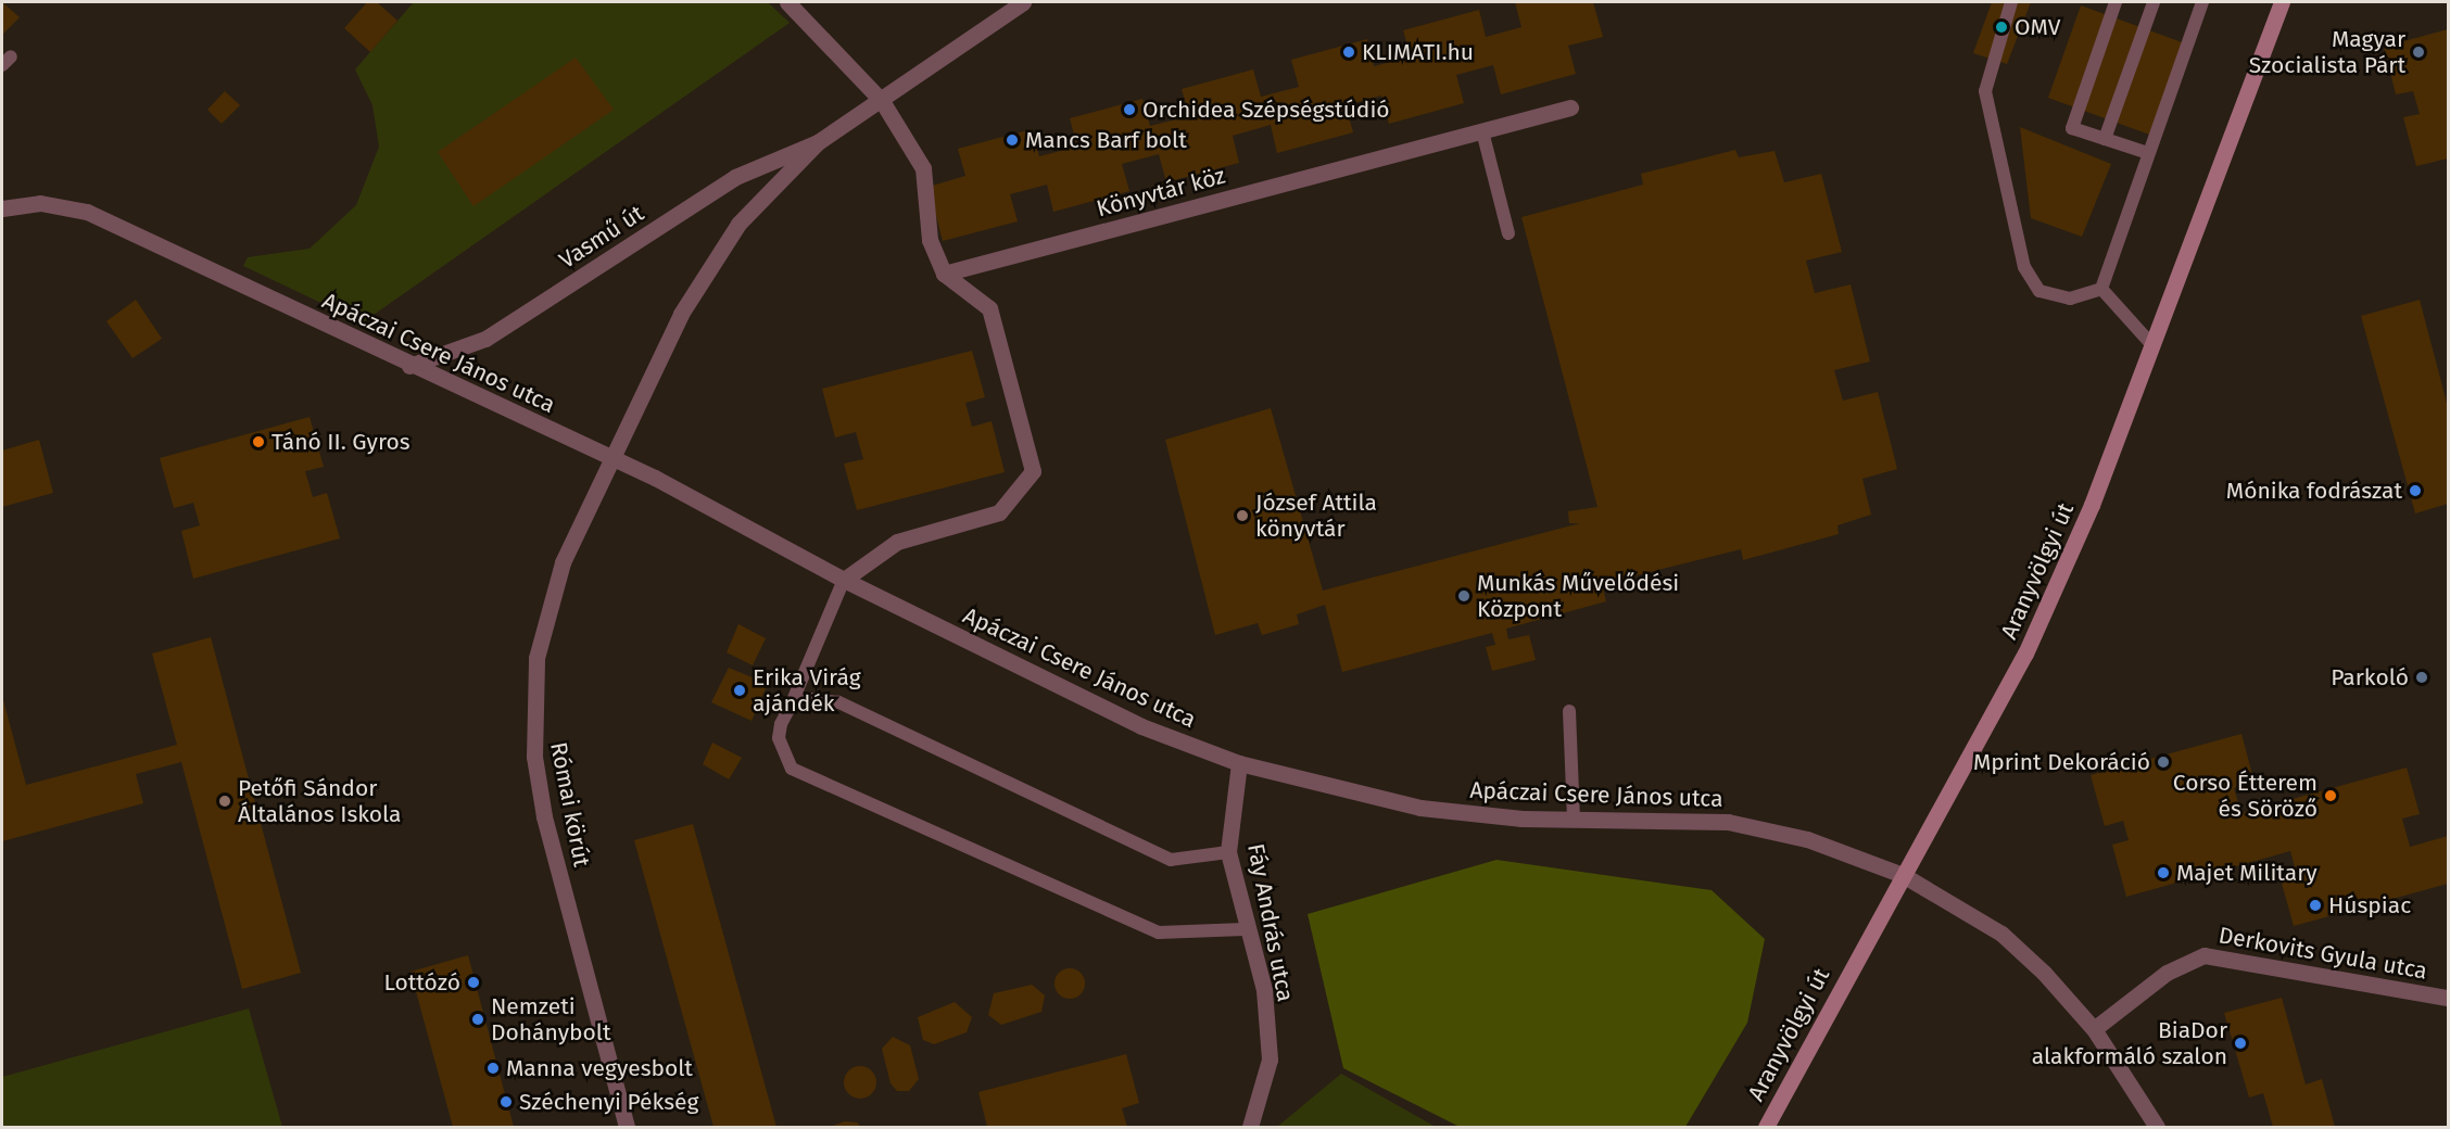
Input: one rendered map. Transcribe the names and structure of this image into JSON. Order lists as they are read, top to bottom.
{
  "streets": {
    "street": [
      "Könyvtár köz",
      "Vasmű út",
      "Apáczai Csere János utca",
      "Aranyvölgyi út",
      "Római körút",
      "Fáy András utca",
      "Derkovits Gyula utca"
    ]
  },
  "crossings": [
    ["Vasmű út", "Apáczai Csere János utca"],
    ["Vasmű út", "Római körút"],
    ["Apáczai Csere János utca", "Aranyvölgyi út"],
    ["Apáczai Csere János utca", "Római körút"],
    ["Apáczai Csere János utca", "Fáy András utca"],
    ["Apáczai Csere János utca", "Derkovits Gyula utca"]
  ],
  "places": [
    "OMV",
    "KLIMATI.hu",
    "Magyar Szocialista Párt",
    "Orchidea Szépségstúdió",
    "Mancs Barf bolt",
    "Tánó II. Gyros",
    "Mónika fodrászat",
    "József Attila könyvtár",
    "Munkás Művelődési Központ",
    "Parkoló",
    "Erika Virág ajándék",
    "Mprint Dekoráció",
    "Corso Étterem és Söröző",
    "Petőfi Sándor Általános Iskola",
    "Majet Military",
    "Húspiac",
    "Lottózó",
    "Nemzeti Dohánybolt",
    "BiaDor alakformáló szalon",
    "Manna vegyesbolt",
    "Széchenyi Pékség"
  ]
}
